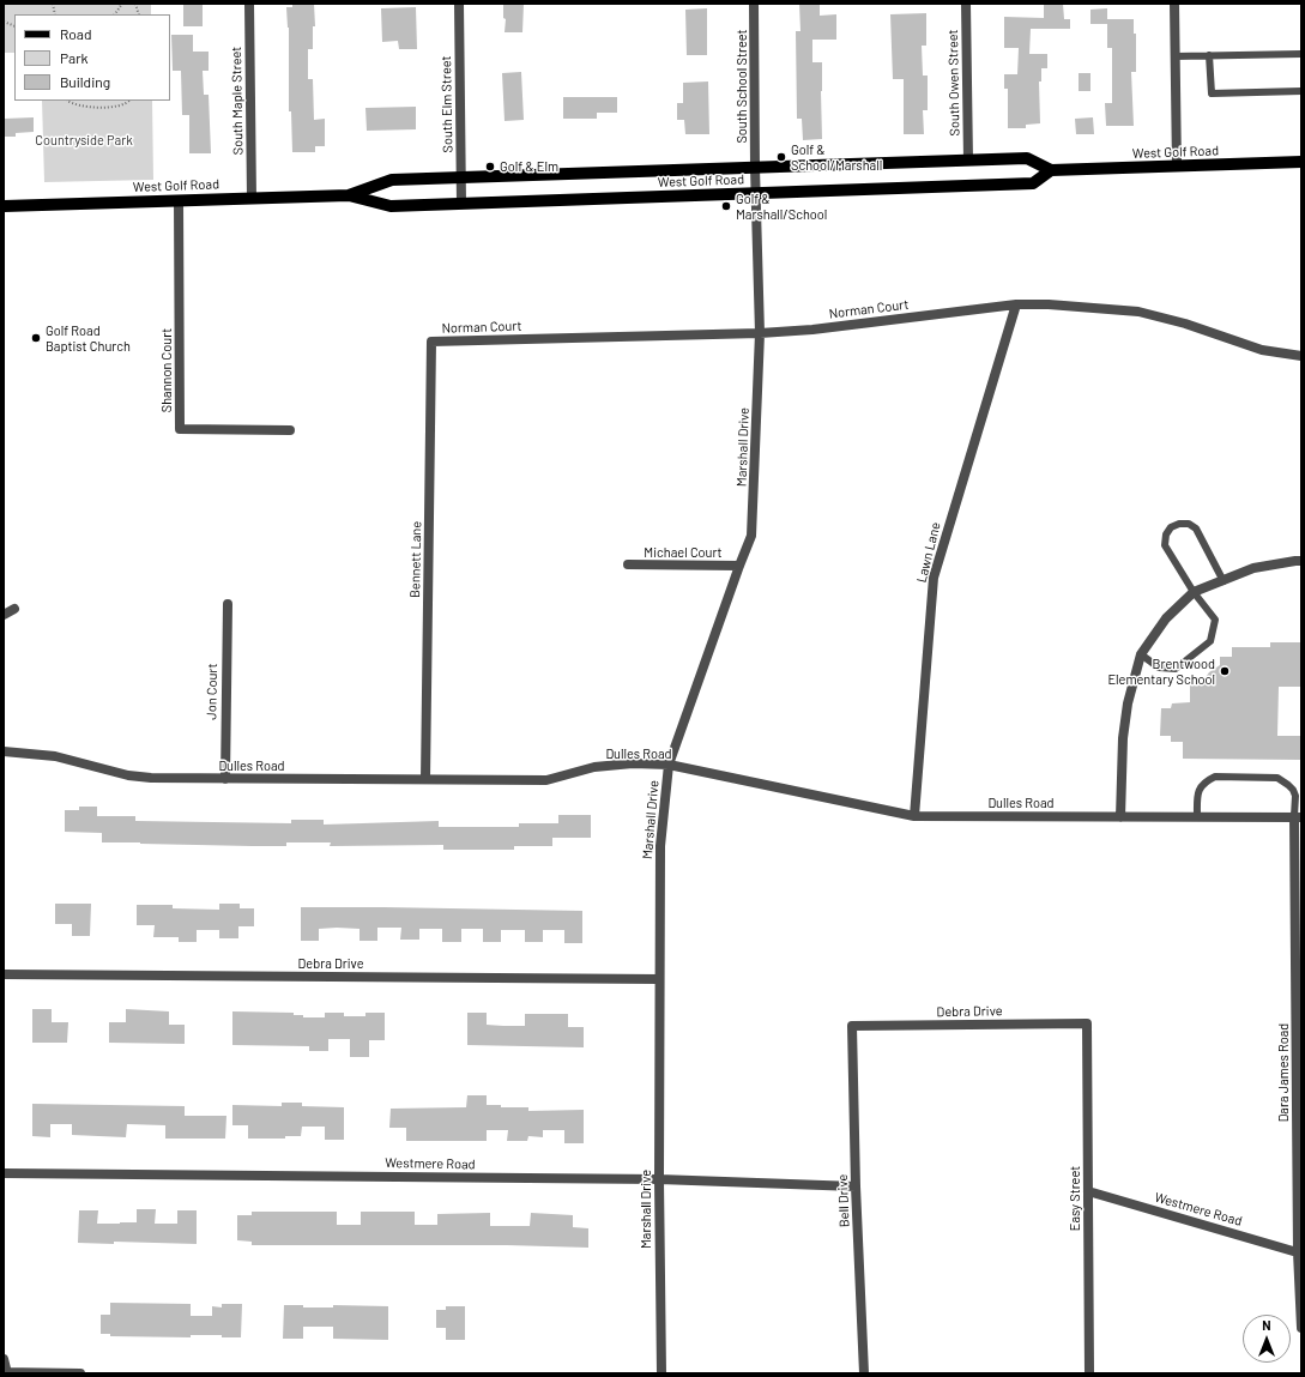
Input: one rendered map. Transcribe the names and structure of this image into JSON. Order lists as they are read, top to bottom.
{
  "streets": {
    "main road": ["West Golf Road"],
    "street": [
      "South Owen Street",
      "South School Street",
      "South Maple Street",
      "South Elm Street",
      "Norman Court",
      "Shannon Court",
      "Marshall Drive",
      "Michael Court",
      "Lawn Lane",
      "Bennett Lane",
      "Jon Court",
      "Dulles Road",
      "Debra Drive",
      "Dara James Road",
      "Westmere Road",
      "Easy Street",
      "Bell Drive"
    ]
  },
  "crossings": [
    ["South Owen Street", "West Golf Road"],
    ["South School Street", "West Golf Road"],
    ["South School Street", "Marshall Drive"],
    ["South Maple Street", "West Golf Road"],
    ["South Elm Street", "West Golf Road"],
    ["West Golf Road", "Shannon Court"],
    ["West Golf Road", "Marshall Drive"],
    ["Norman Court", "Marshall Drive"],
    ["Norman Court", "Lawn Lane"],
    ["Norman Court", "Bennett Lane"],
    ["Marshall Drive", "Michael Court"],
    ["Marshall Drive", "Dulles Road"],
    ["Marshall Drive", "Debra Drive"],
    ["Marshall Drive", "Westmere Road"],
    ["Lawn Lane", "Dulles Road"],
    ["Bennett Lane", "Dulles Road"],
    ["Jon Court", "Dulles Road"],
    ["Dulles Road", "Dara James Road"],
    ["Debra Drive", "Easy Street"],
    ["Debra Drive", "Bell Drive"],
    ["Dara James Road", "Westmere Road"],
    ["Westmere Road", "Easy Street"],
    ["Westmere Road", "Bell Drive"]
  ],
  "parks": ["Countryside Park"],
  "places": [
    "Golf & School/Marshall",
    "Golf & Elm",
    "Golf & Marshall/School",
    "Golf Road Baptist Church",
    "Brentwood Elementary School"
  ],
  "legend": ["Road", "Park", "Building"],
  "north": "top"
}
